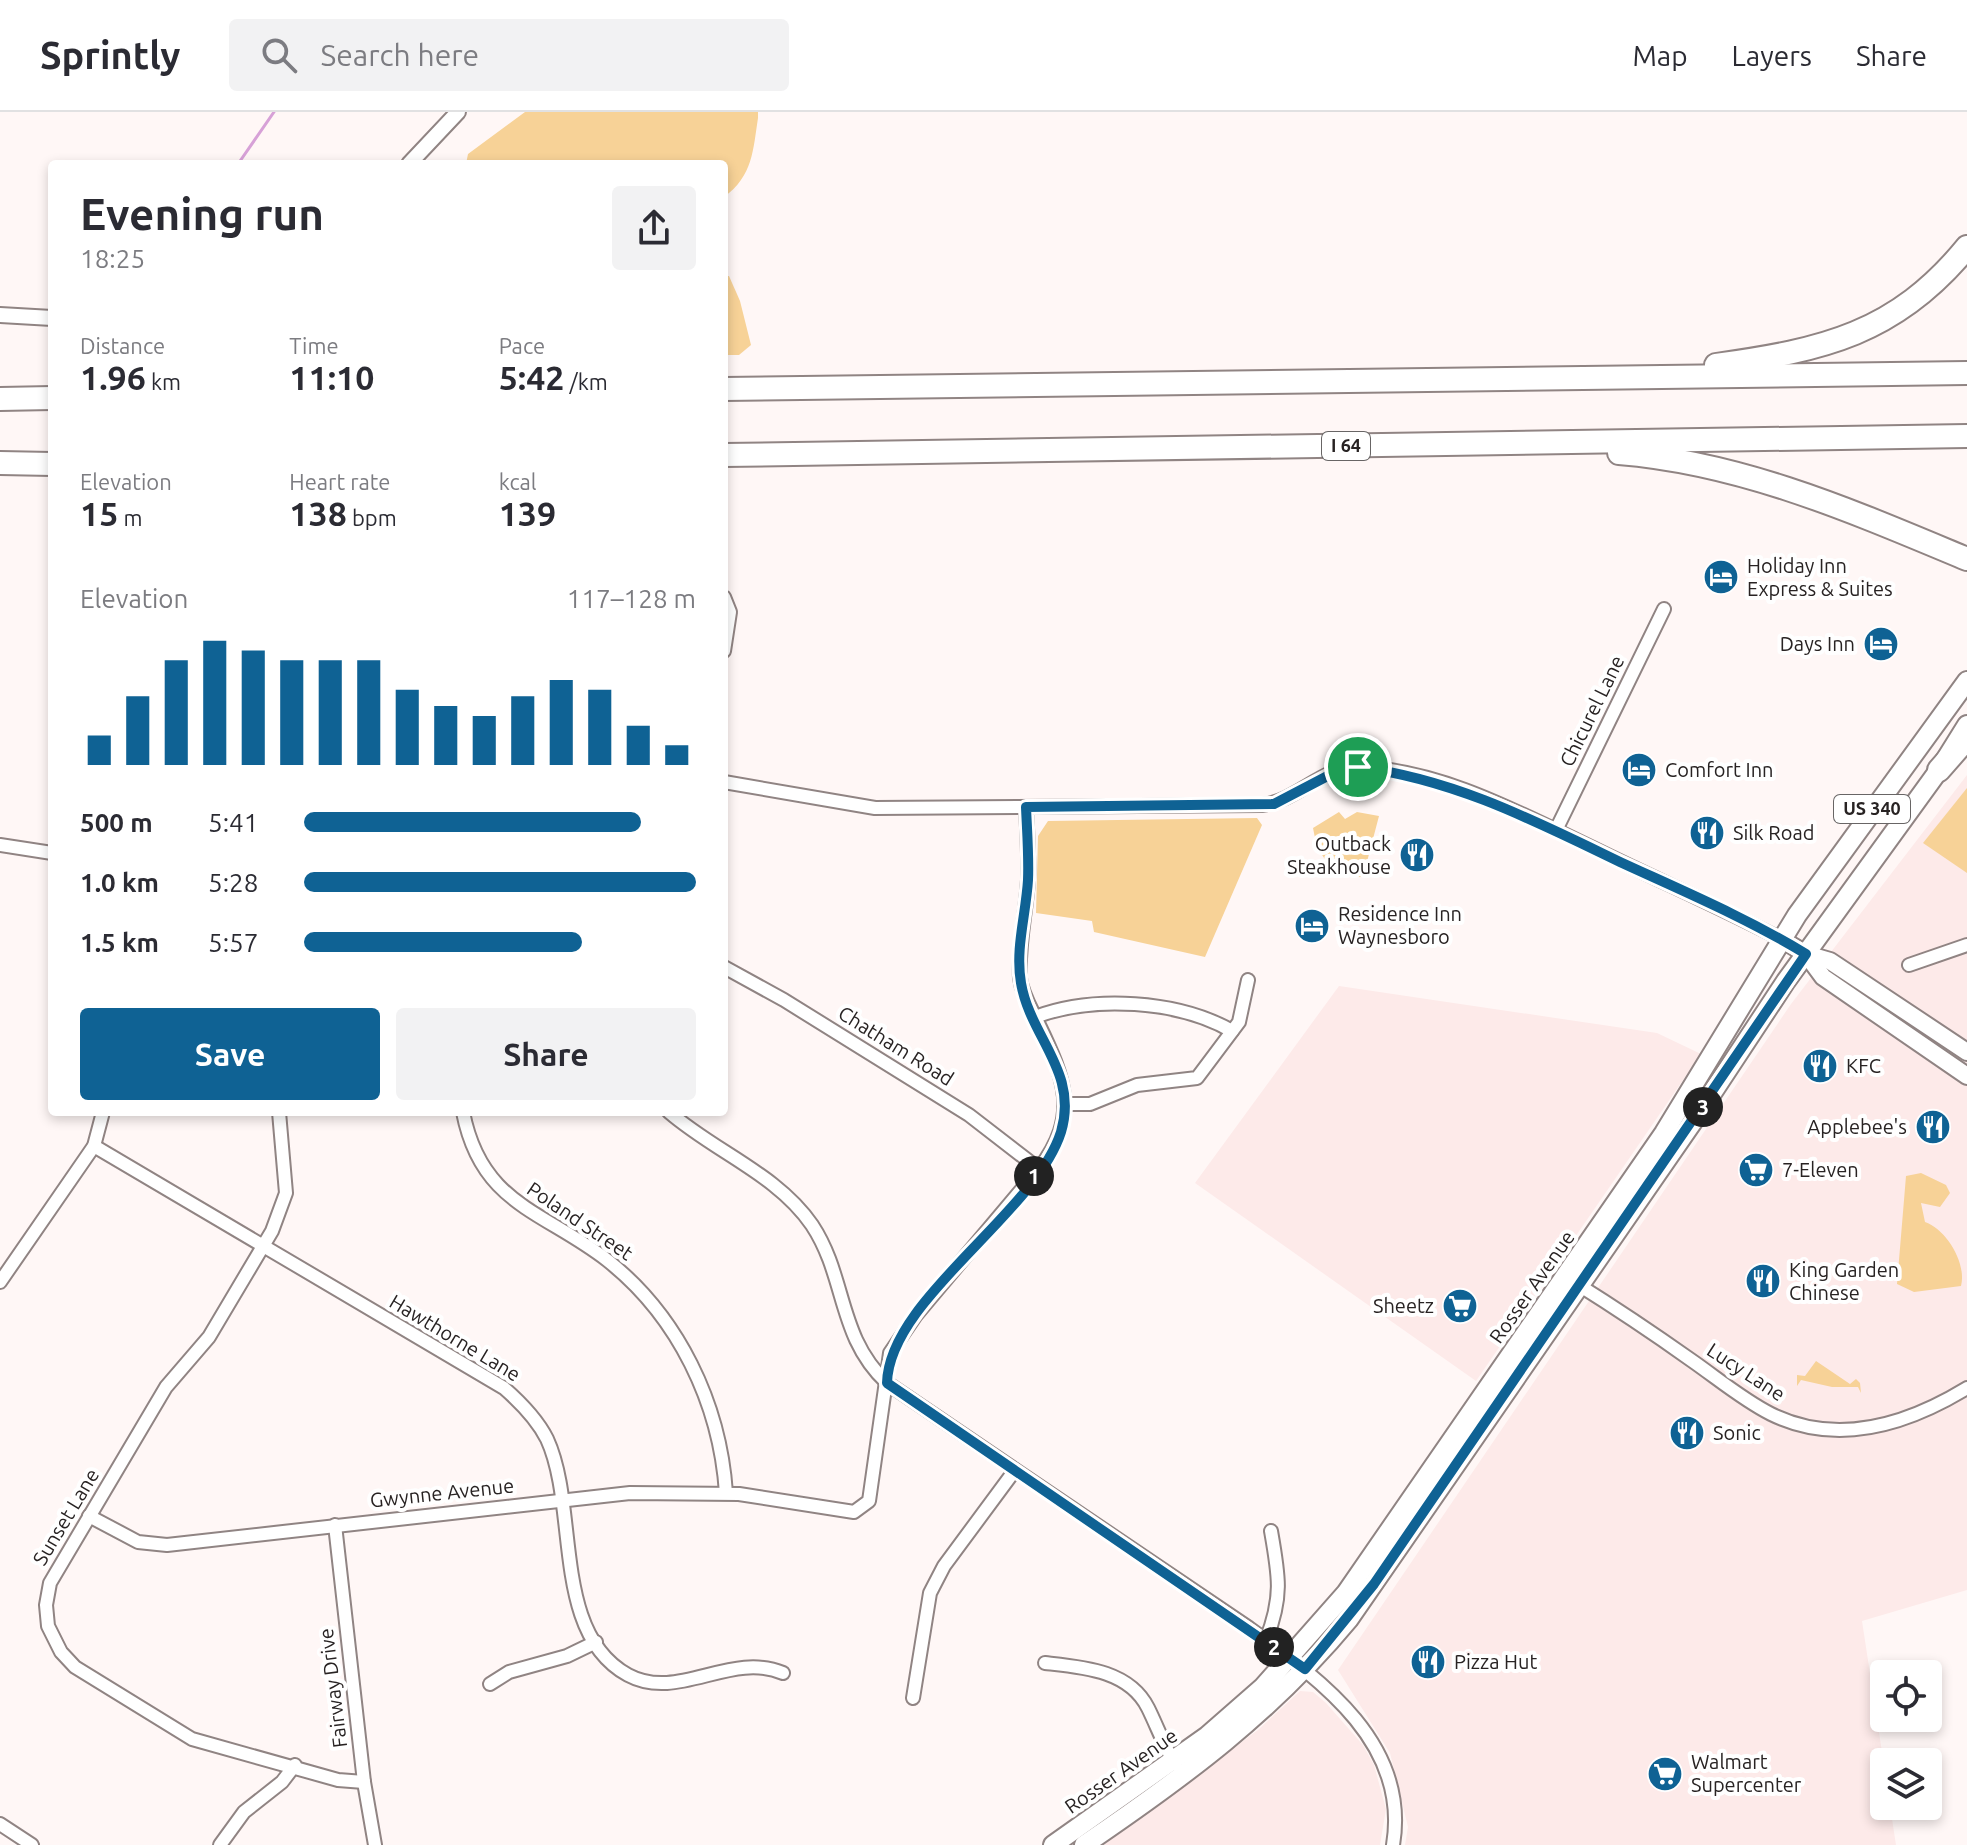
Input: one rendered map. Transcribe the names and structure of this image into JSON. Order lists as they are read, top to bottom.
{
  "streets": {
    "highway": ["I 64"],
    "main road": ["US 340", "Rosser Avenue"],
    "street": [
      "Chicurel Lane",
      "Chatham Road",
      "Poland Street",
      "Hawthorne Lane",
      "Lucy Lane",
      "Gwynne Avenue",
      "Sunset Lane",
      "Fairway Drive"
    ]
  },
  "crossings": [
    ["Chatham Road", "Gwynne Avenue"],
    ["Poland Street", "Gwynne Avenue"],
    ["Rosser Avenue", "Lucy Lane"],
    ["Hawthorne Lane", "Gwynne Avenue"],
    ["Hawthorne Lane", "Sunset Lane"],
    ["Gwynne Avenue", "Sunset Lane"],
    ["Gwynne Avenue", "Fairway Drive"],
    ["Sunset Lane", "Fairway Drive"]
  ],
  "places": {
    "hotel": [
      "Holiday Inn Express & Suites",
      "Days Inn",
      "Comfort Inn",
      "Residence Inn Waynesboro"
    ],
    "restaurant": [
      "Silk Road",
      "Outback Steakhouse",
      "KFC",
      "Applebee's",
      "King Garden Chinese",
      "Sonic",
      "Pizza Hut"
    ],
    "supermarket": ["7-Eleven", "Sheetz", "Walmart Supercenter"]
  },
  "page": {
    "header": "Sprintly",
    "search": "Search here",
    "nav": ["Map", "Layers", "Share"],
    "heading": ["Evening run", "18:25"],
    "stats": [
      ["Distance", "1.96 km"],
      ["Time", "11:10"],
      ["Pace", "5:42 /km"],
      ["Elevation", "15 m"],
      ["Heart rate", "138 bpm"],
      ["kcal", "139"]
    ],
    "chart": ["Elevation", "117–128 m"],
    "list": [
      {
        "name": "500 m",
        "note": "5:41"
      },
      {
        "name": "1.0 km",
        "note": "5:28"
      },
      {
        "name": "1.5 km",
        "note": "5:57"
      }
    ],
    "buttons": ["Save", "Share"],
    "pins": ["3", "1", "2"]
  }
}
